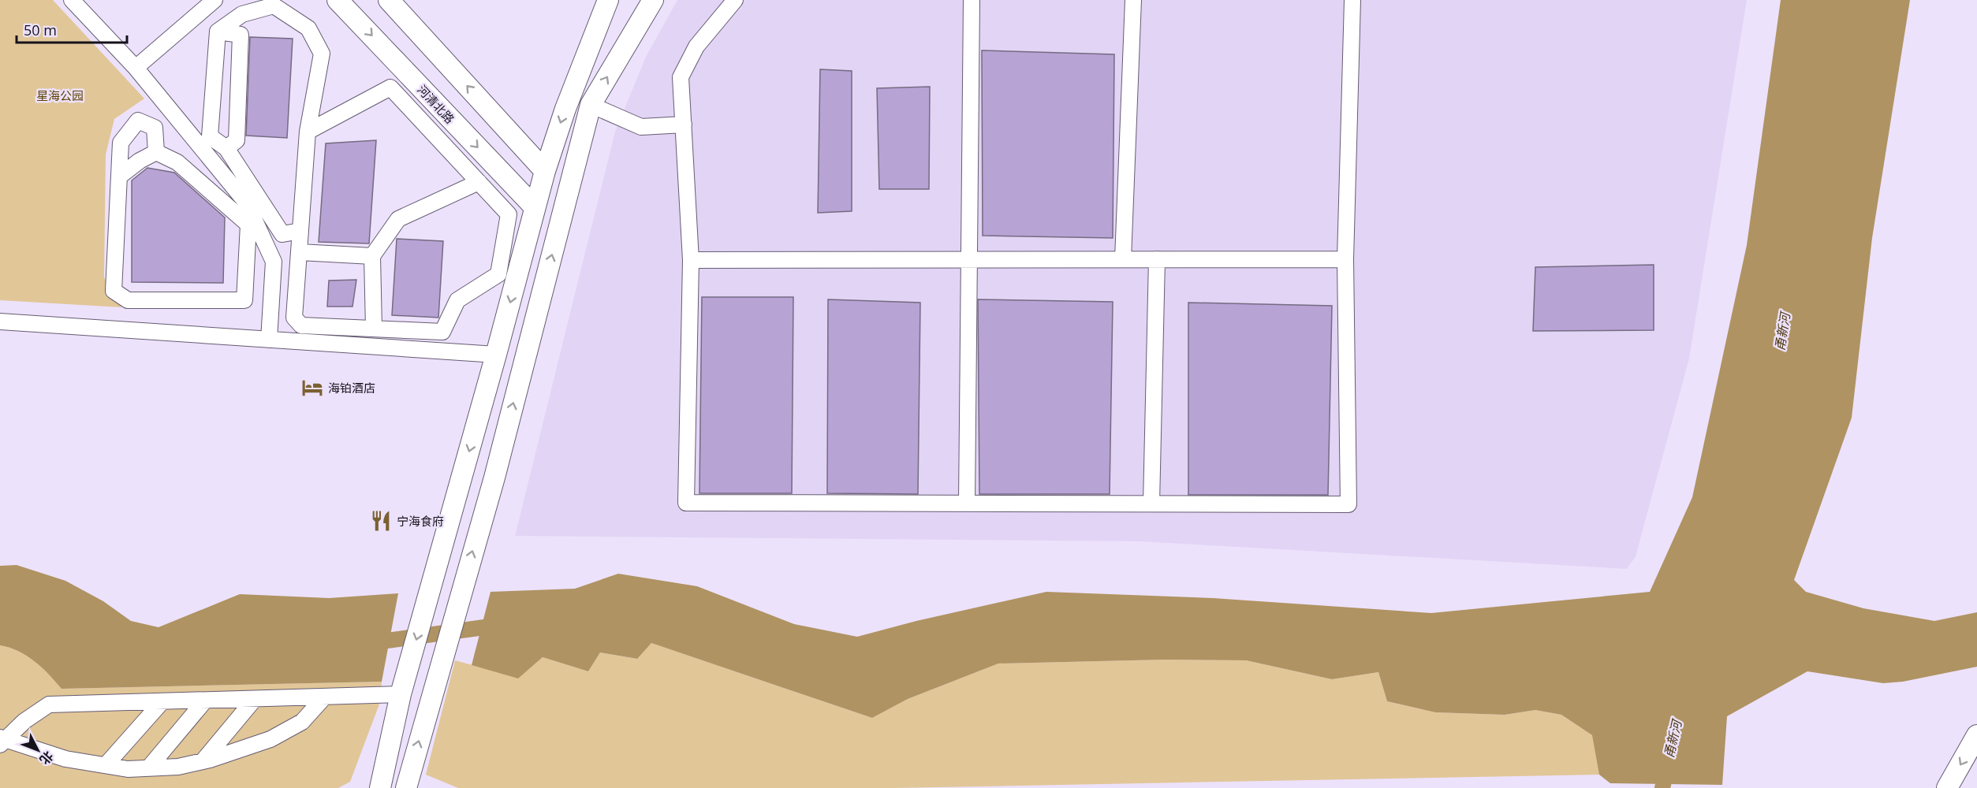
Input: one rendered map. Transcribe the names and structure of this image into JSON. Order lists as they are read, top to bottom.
{
  "streets": {
    "main road": ["河清北路"]
  },
  "water": ["甬新河"],
  "parks": ["星海公园"],
  "places": {
    "hotel": ["海铂酒店"],
    "restaurant": ["宁海食府"]
  },
  "scale_bar": "50 m",
  "north": "bottom right"
}
